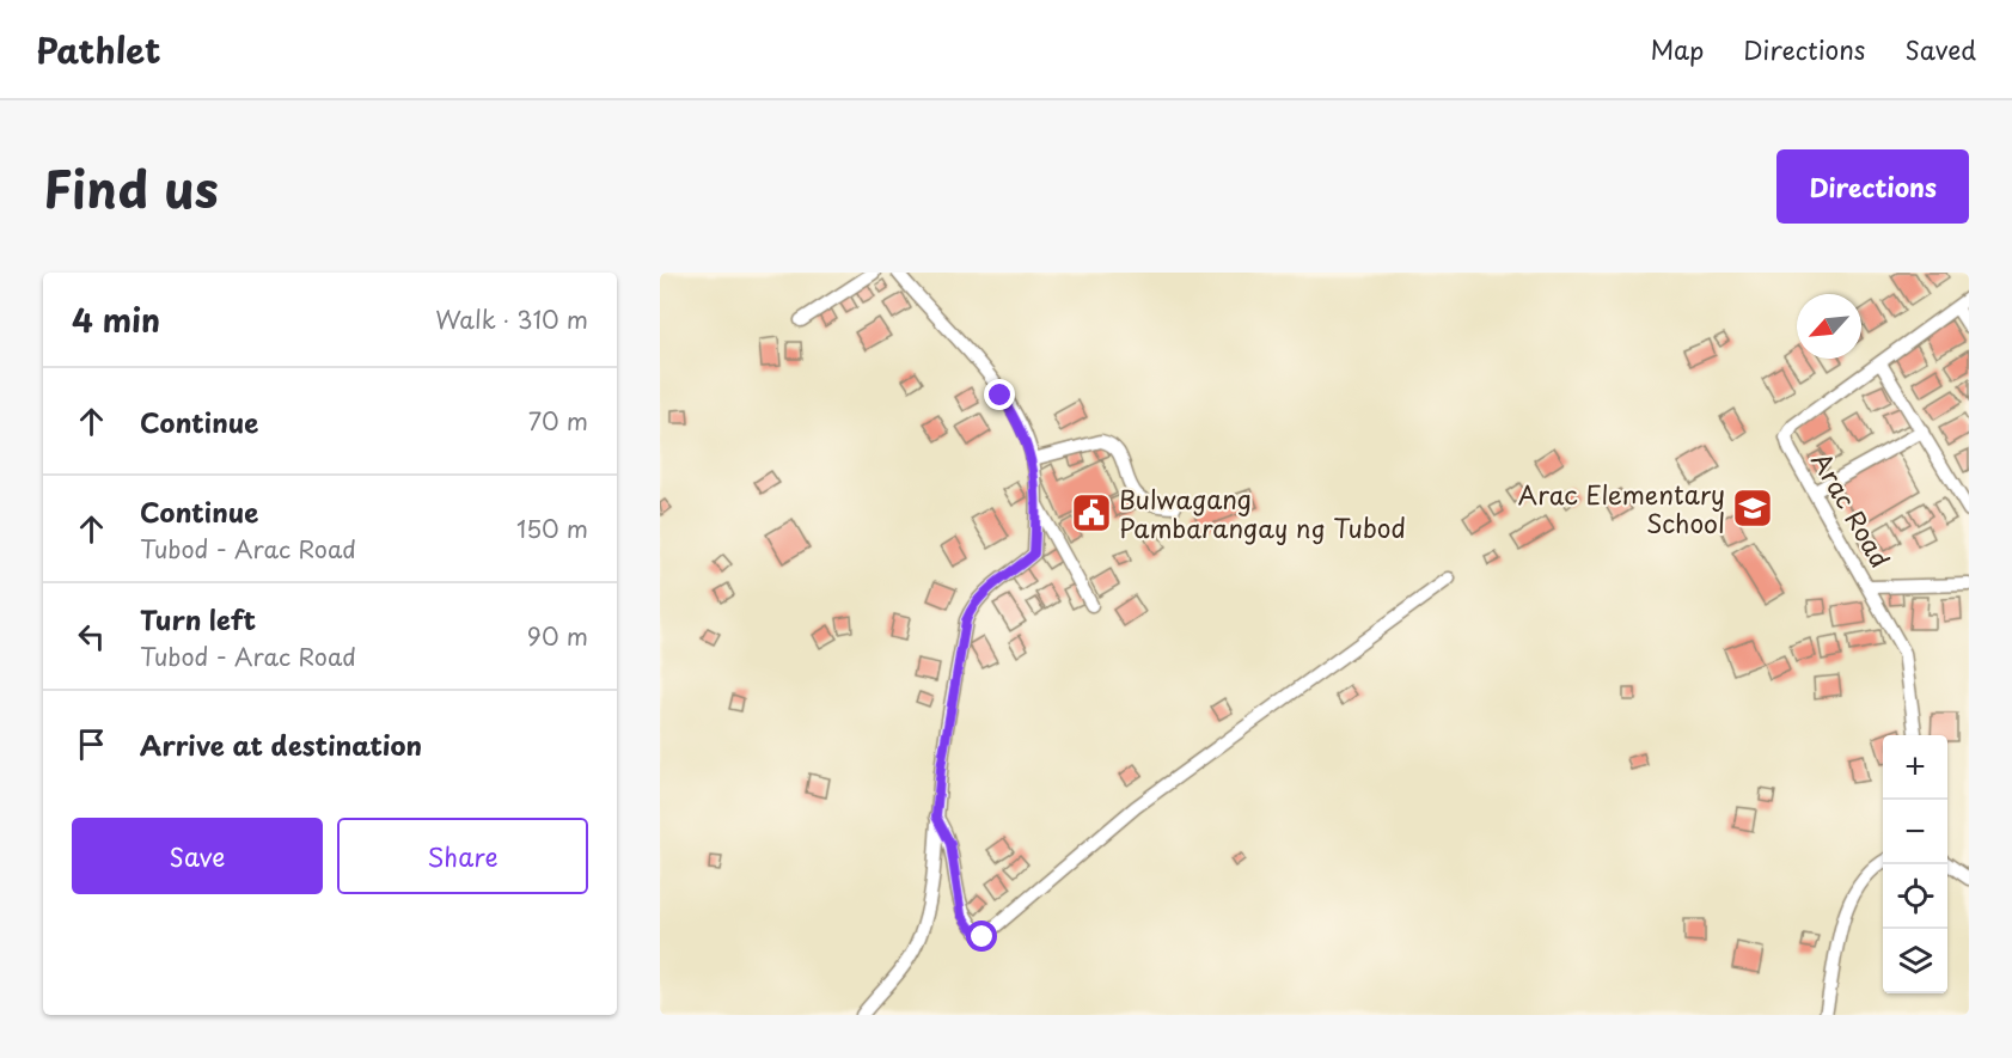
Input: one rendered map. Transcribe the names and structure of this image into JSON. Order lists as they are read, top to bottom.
{
  "streets": {
    "street": ["Arac Road"]
  },
  "places": {
    "school or university": ["Arac Elementary School"],
    "public building": ["Bulwagang Pambarangay ng Tubod"]
  },
  "north": "bottom left",
  "page": {
    "header": "Pathlet",
    "nav": ["Map", "Directions", "Saved"],
    "title": "Find us",
    "buttons": [
      "Directions",
      ["Save", "Share"]
    ],
    "heading": ["4 min", "Walk · 310 m"],
    "list": [
      ["Continue", "70 m"],
      ["Continue", "Tubod - Arac Road", "150 m"],
      ["Turn left", "Tubod - Arac Road", "90 m"],
      "Arrive at destination"
    ],
    "map_buttons": ["+", "−"]
  }
}
